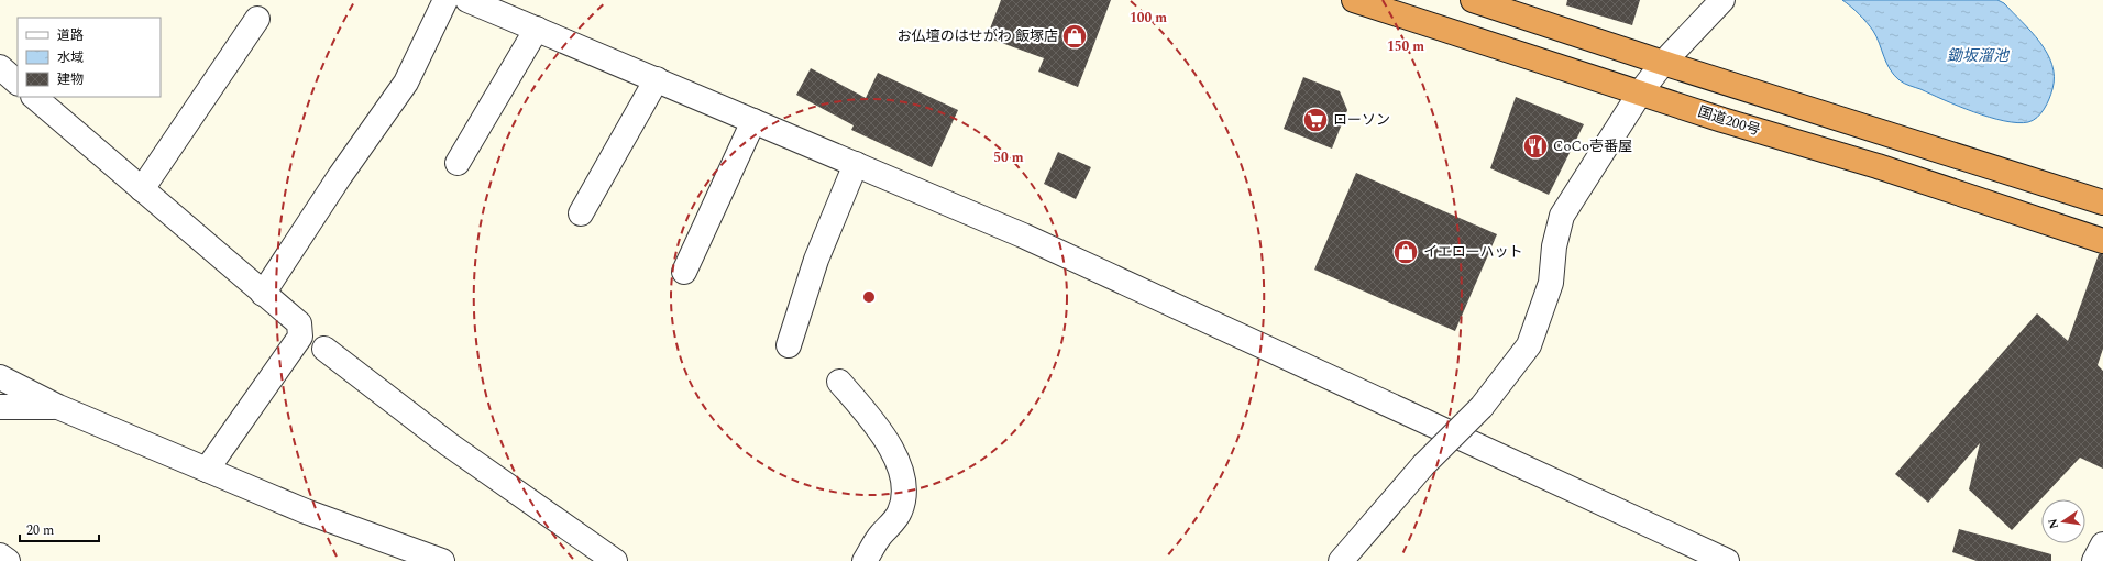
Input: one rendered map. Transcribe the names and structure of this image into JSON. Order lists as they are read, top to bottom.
{
  "streets": {
    "highway": ["国道200号"]
  },
  "water": ["鋤坂溜池"],
  "places": {
    "shop": ["お仏壇のはせがわ 飯塚店", "イエローハット"],
    "supermarket": ["ローソン"],
    "restaurant": ["CoCo壱番屋"]
  },
  "legend": ["道路", "水域", "建物"],
  "scale_bar": "20 m",
  "north": "left",
  "rings": ["100 m", "150 m", "50 m"]
}
